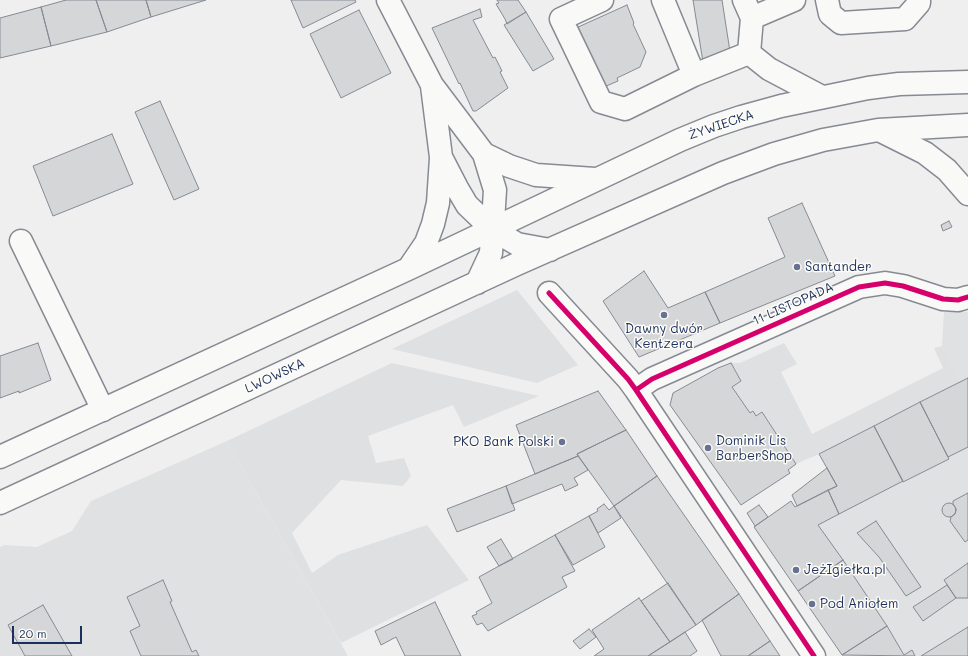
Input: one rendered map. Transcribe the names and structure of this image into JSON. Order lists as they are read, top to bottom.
{
  "streets": {
    "main road": ["ŻYWIECKA", "11 LISTOPADA", "LWOWSKA"]
  },
  "places": [
    "Santander",
    "Dawny dwór Kentzera",
    "PKO Bank Polski",
    "Dominik Lis BarberShop",
    "JeżIgiełka.pl",
    "Pod Aniołem"
  ],
  "scale_bar": "20 m"
}
